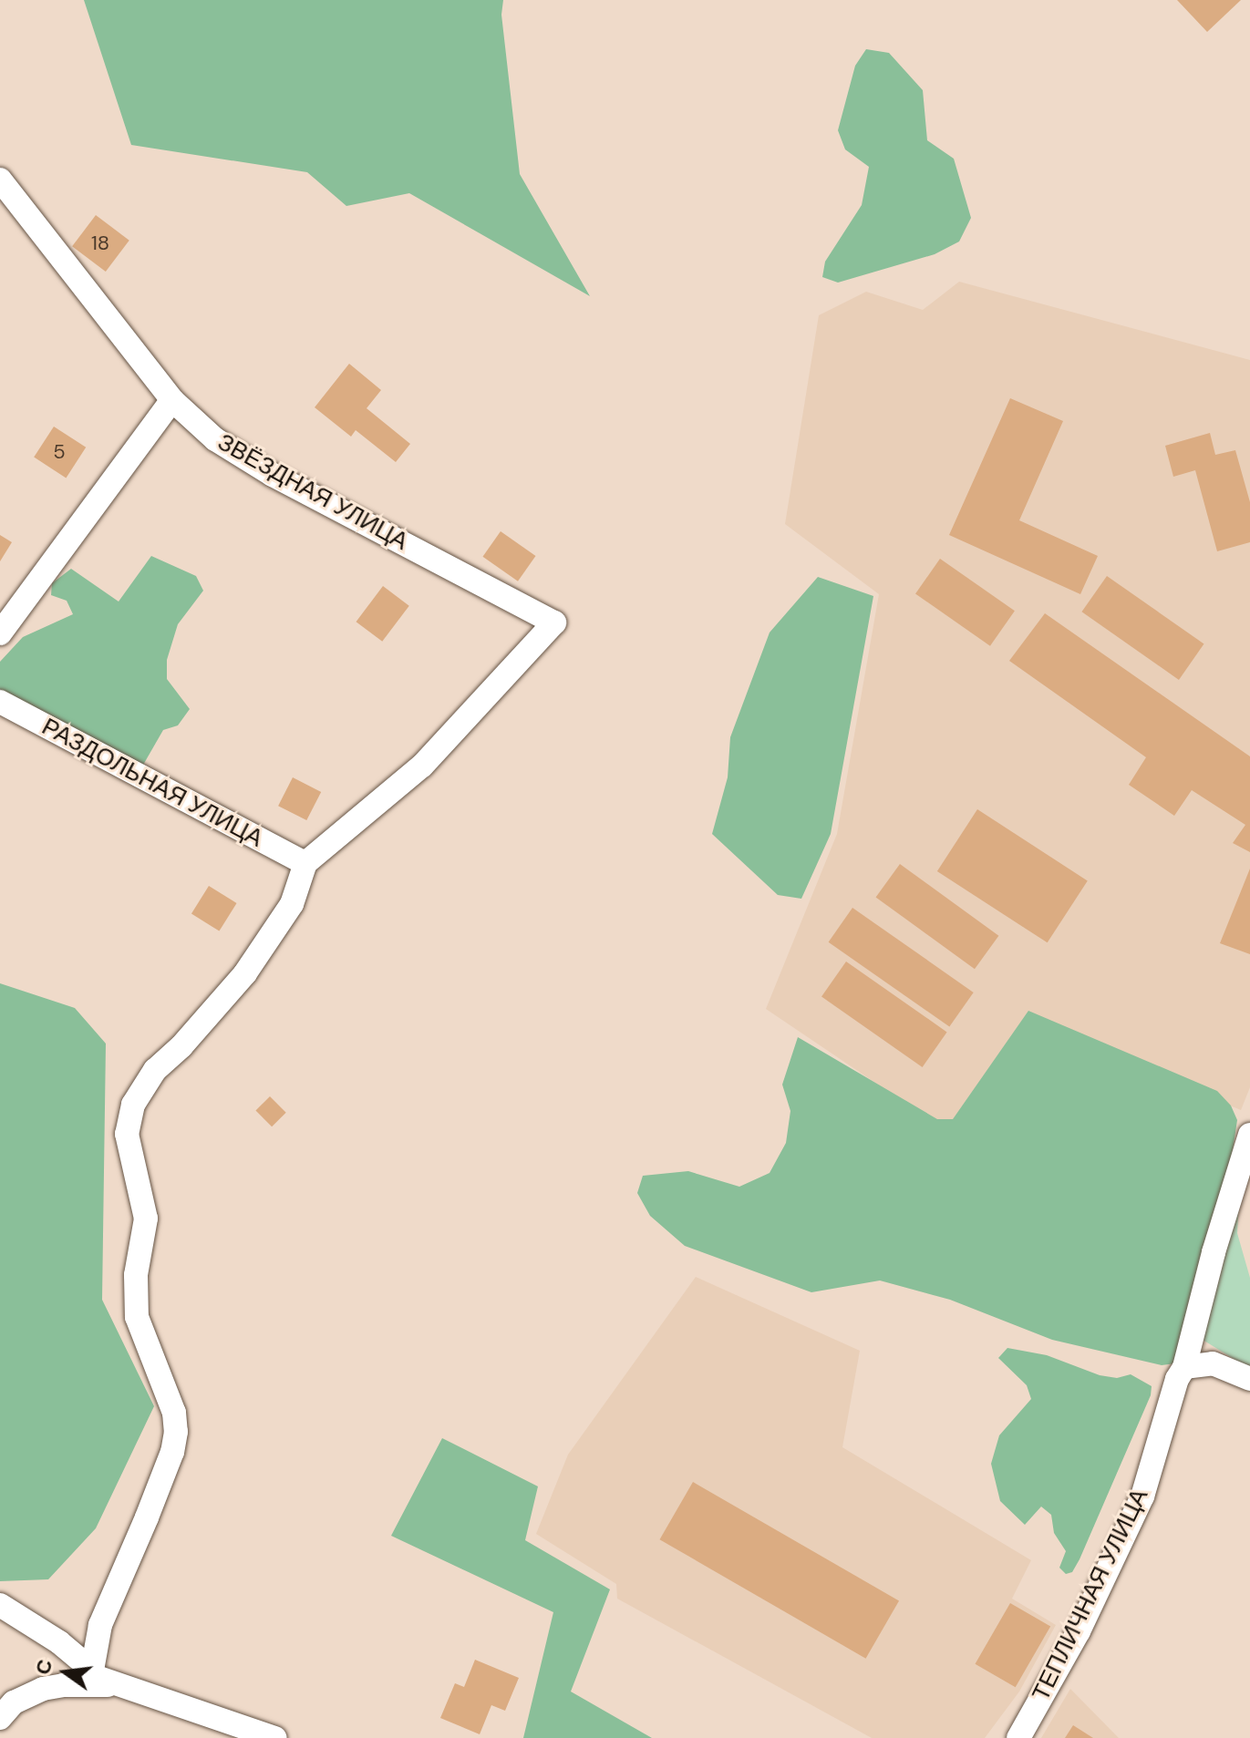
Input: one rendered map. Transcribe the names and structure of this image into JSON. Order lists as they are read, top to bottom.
{
  "streets": {
    "street": ["ЗВЁЗДНАЯ УЛИЦА", "РАЗДОЛЬНАЯ УЛИЦА", "ТЕПЛИЧНАЯ УЛИЦА"]
  },
  "crossings": [
    ["ЗВЁЗДНАЯ УЛИЦА", "РАЗДОЛЬНАЯ УЛИЦА"]
  ],
  "house_numbers": ["18", "5"],
  "north": "left"
}
